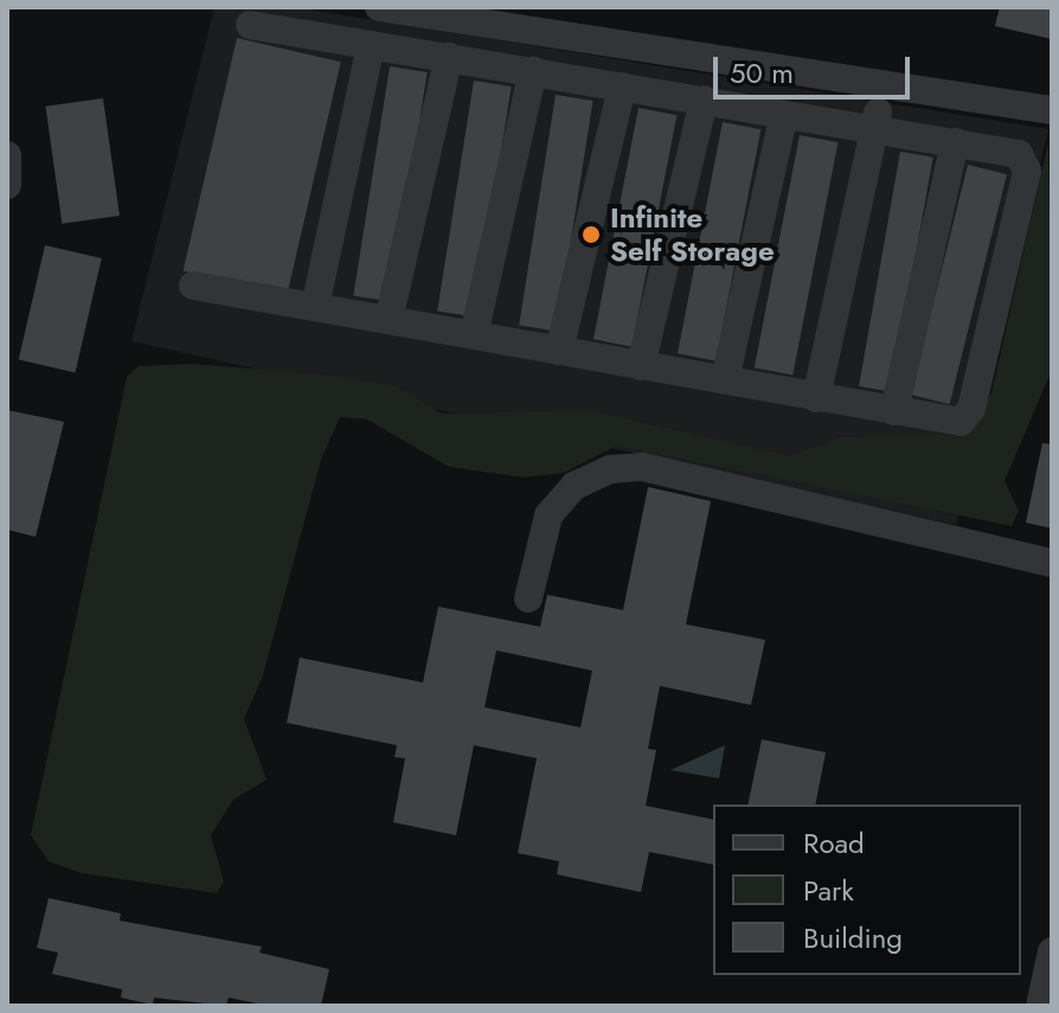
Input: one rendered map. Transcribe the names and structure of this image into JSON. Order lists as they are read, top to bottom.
{
  "places": ["Infinite Self Storage"],
  "legend": ["Road", "Park", "Building"],
  "scale_bar": "50 m"
}
